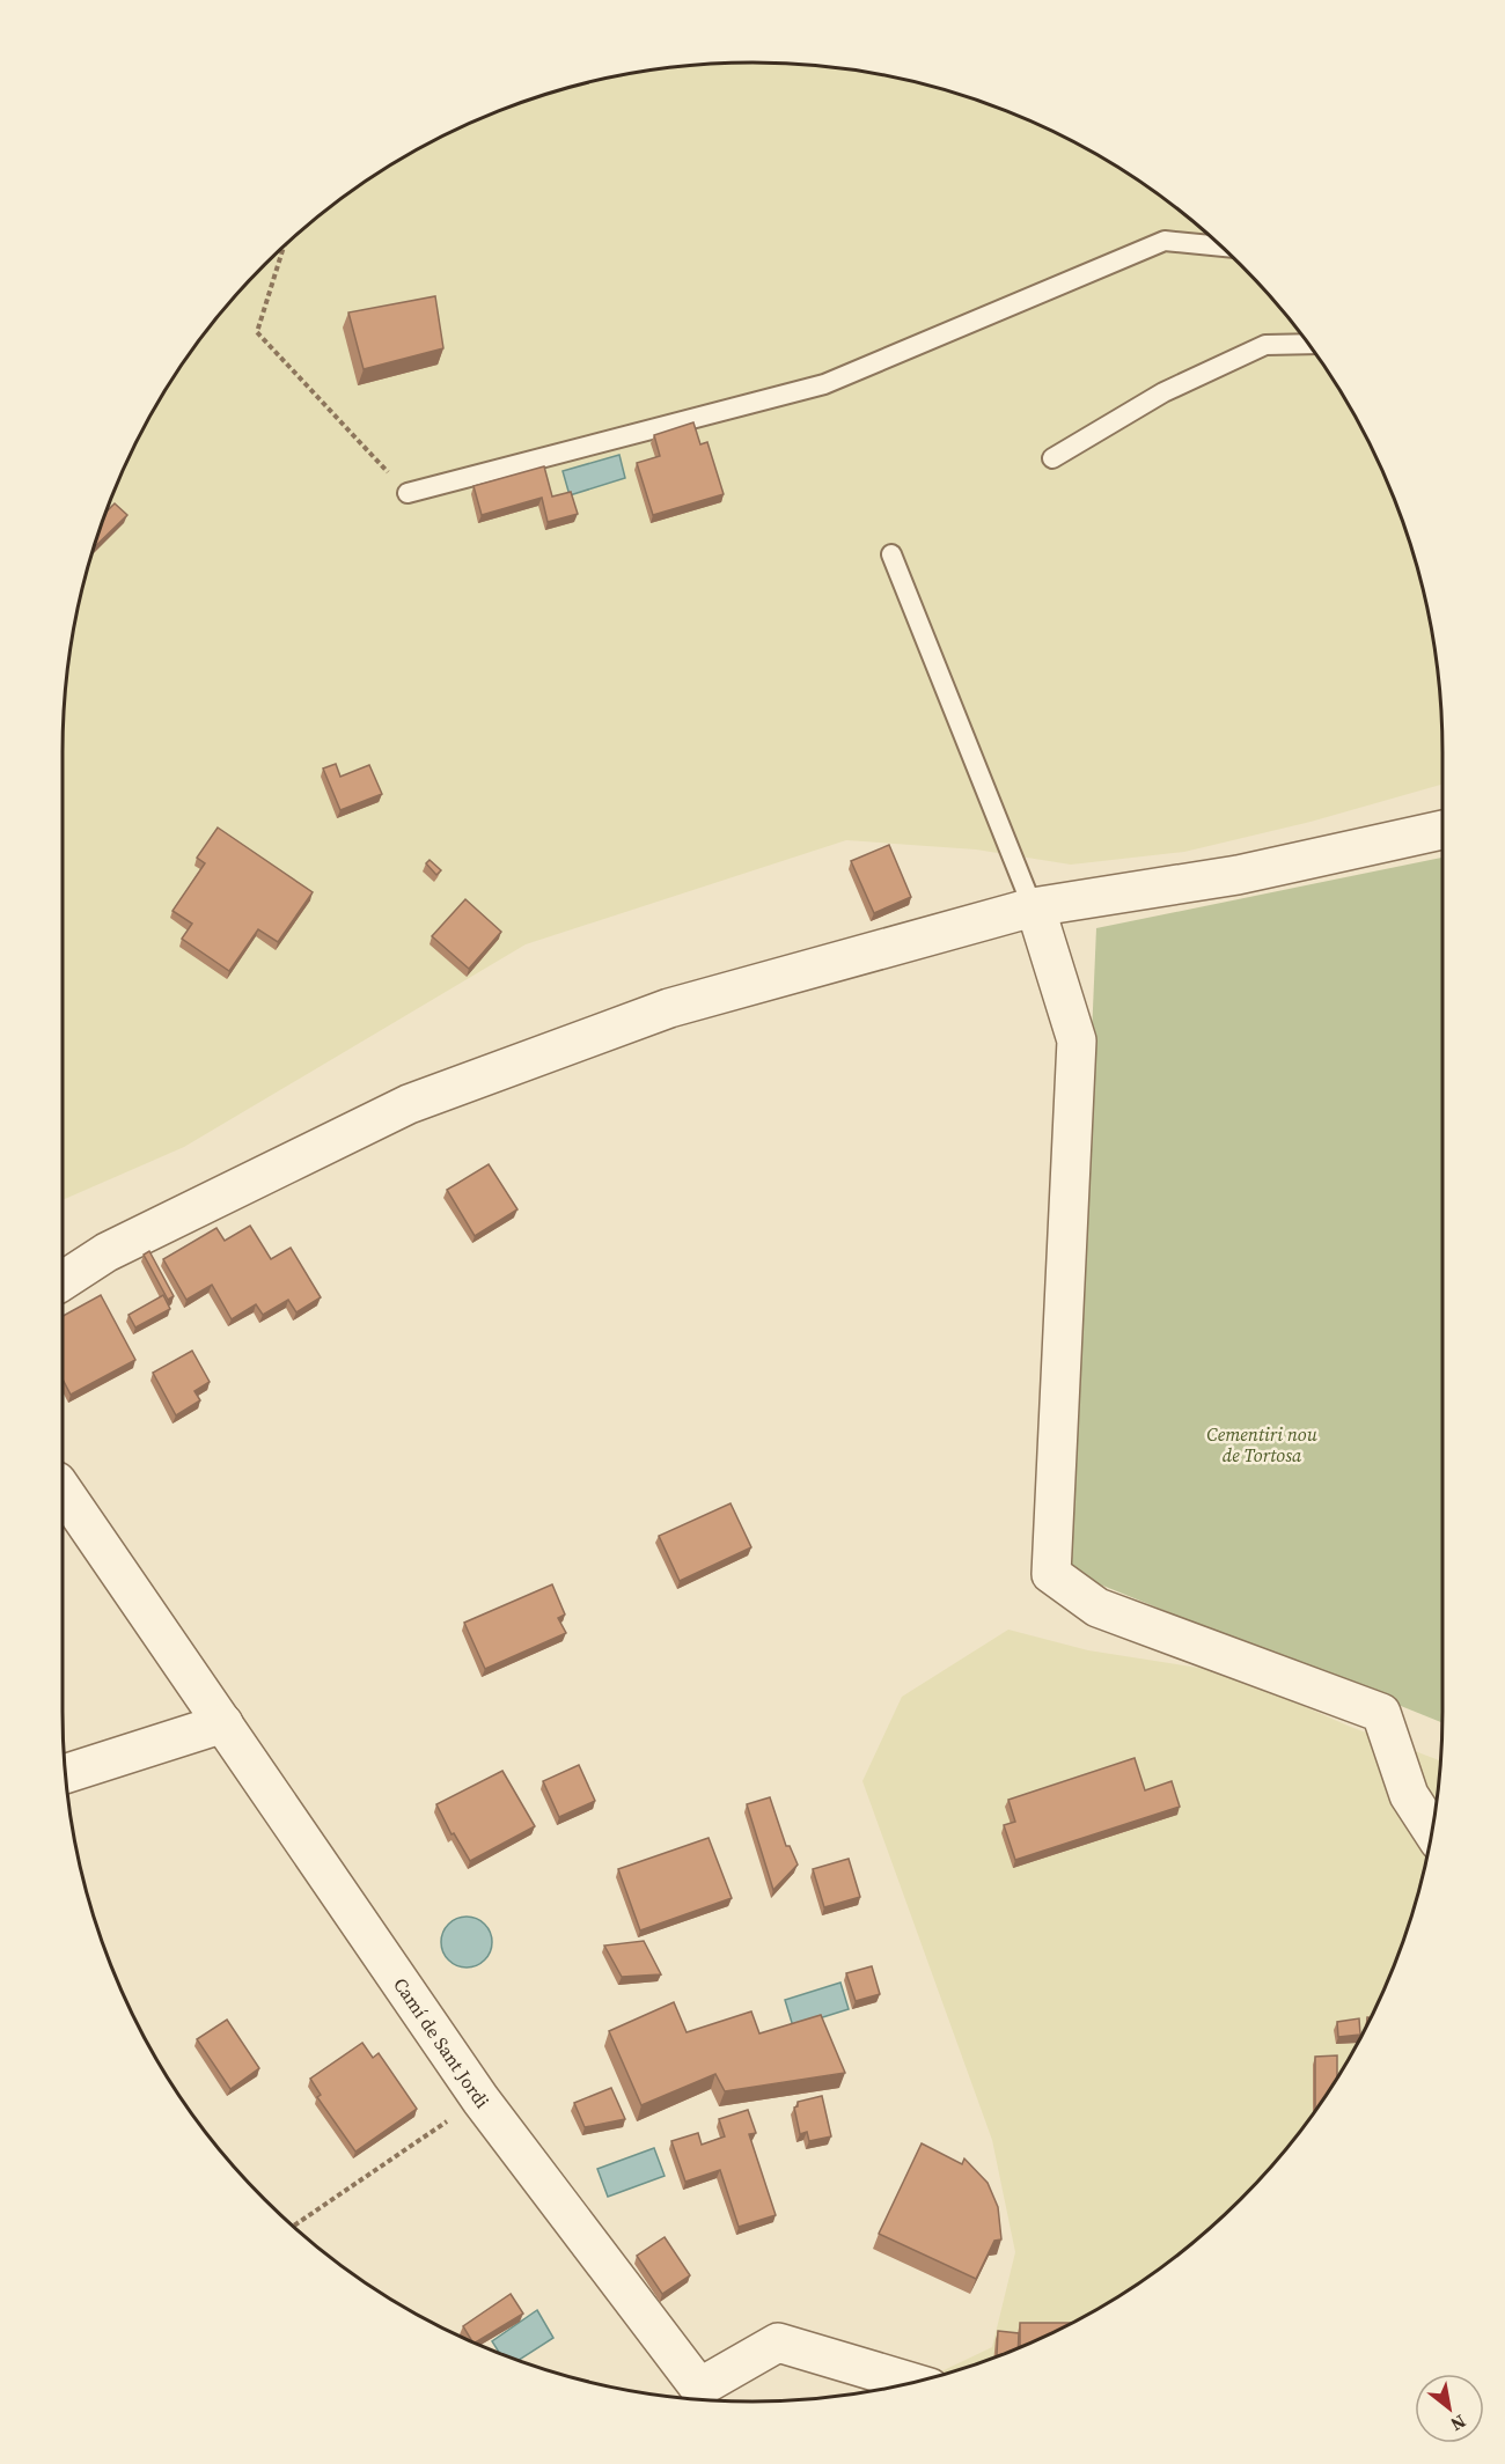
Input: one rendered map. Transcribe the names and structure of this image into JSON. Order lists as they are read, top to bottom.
{
  "streets": {
    "street": ["Camí de Sant Jordi"]
  },
  "parks": ["Cementiri nou de Tortosa"],
  "north": "bottom right"
}
